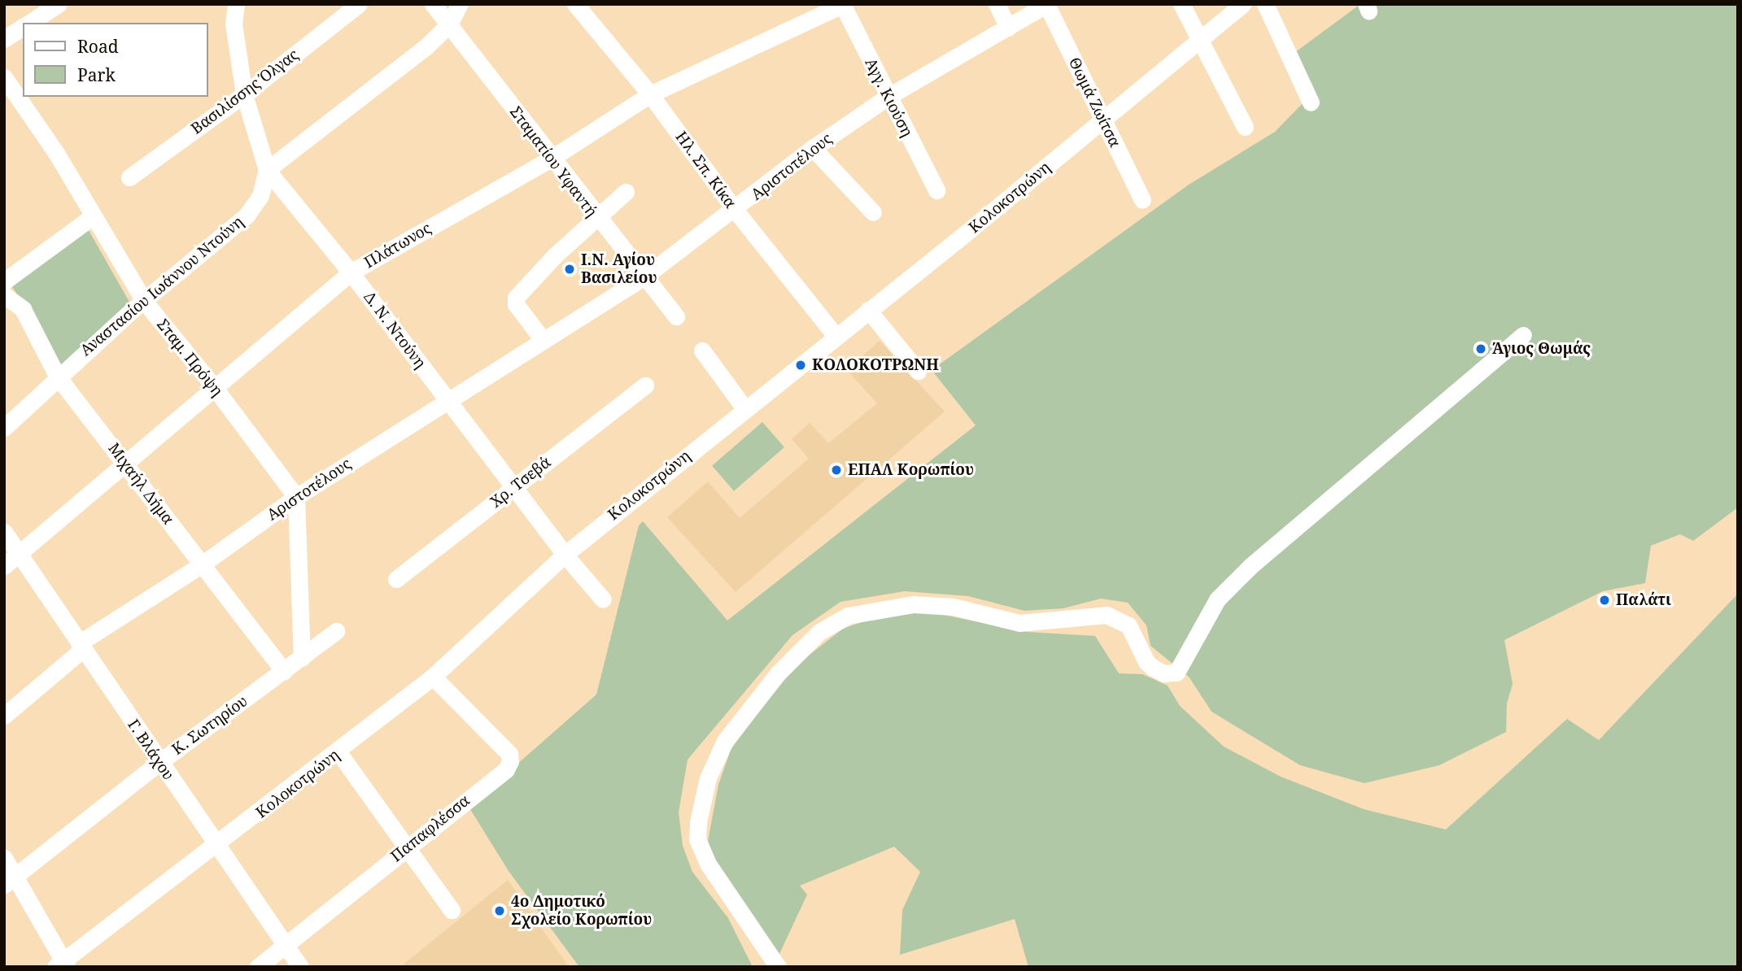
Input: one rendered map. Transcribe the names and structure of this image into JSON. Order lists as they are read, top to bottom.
{
  "streets": {
    "street": [
      "Βασιλίσσης Όλγας",
      "Αγγ. Κιούση",
      "Θωμά Ζωίτσα",
      "Σταματίου Υφαντή",
      "Αριστοτέλους",
      "Ηλ. Σπ. Κίκα",
      "Κολοκοτρώνη",
      "Πλάτωνος",
      "Αναστασίου Ιωάννου Ντούνη",
      "Δ. Ν. Ντούνη",
      "Σταμ. Πρόψη",
      "Χρ. Τσεβά",
      "Μιχαήλ Δήμα",
      "Κ. Σωτηρίου",
      "Γ. Βλάχου",
      "Παπαφλέσσα"
    ]
  },
  "crossings": [
    ["Βασιλίσσης Όλγας", "Δ. Ν. Ντούνη"],
    ["Αγγ. Κιούση", "Αριστοτέλους"],
    ["Αγγ. Κιούση", "Πλάτωνος"],
    ["Θωμά Ζωίτσα", "Αριστοτέλους"],
    ["Θωμά Ζωίτσα", "Κολοκοτρώνη"],
    ["Σταματίου Υφαντή", "Αριστοτέλους"],
    ["Σταματίου Υφαντή", "Πλάτωνος"],
    ["Αριστοτέλους", "Ηλ. Σπ. Κίκα"],
    ["Αριστοτέλους", "Δ. Ν. Ντούνη"],
    ["Αριστοτέλους", "Σταμ. Πρόψη"],
    ["Αριστοτέλους", "Μιχαήλ Δήμα"],
    ["Αριστοτέλους", "Γ. Βλάχου"],
    ["Ηλ. Σπ. Κίκα", "Κολοκοτρώνη"],
    ["Ηλ. Σπ. Κίκα", "Πλάτωνος"],
    ["Κολοκοτρώνη", "Δ. Ν. Ντούνη"],
    ["Κολοκοτρώνη", "Γ. Βλάχου"],
    ["Κολοκοτρώνη", "Παπαφλέσσα"],
    ["Πλάτωνος", "Δ. Ν. Ντούνη"],
    ["Πλάτωνος", "Σταμ. Πρόψη"],
    ["Πλάτωνος", "Μιχαήλ Δήμα"],
    ["Πλάτωνος", "Γ. Βλάχου"],
    ["Αναστασίου Ιωάννου Ντούνη", "Δ. Ν. Ντούνη"],
    ["Αναστασίου Ιωάννου Ντούνη", "Σταμ. Πρόψη"],
    ["Αναστασίου Ιωάννου Ντούνη", "Μιχαήλ Δήμα"],
    ["Δ. Ν. Ντούνη", "Χρ. Τσεβά"],
    ["Μιχαήλ Δήμα", "Κ. Σωτηρίου"],
    ["Κ. Σωτηρίου", "Γ. Βλάχου"],
    ["Γ. Βλάχου", "Παπαφλέσσα"]
  ],
  "places": [
    "Ι.Ν. Αγίου Βασιλείου",
    "Άγιος Θωμάς",
    "ΚΟΛΟΚΟΤΡΩΝΗ",
    "ΕΠΑΛ Κορωπίου",
    "Παλάτι",
    "4ο Δημοτικό Σχολείο Κορωπίου"
  ],
  "legend": ["Road", "Park"]
}
